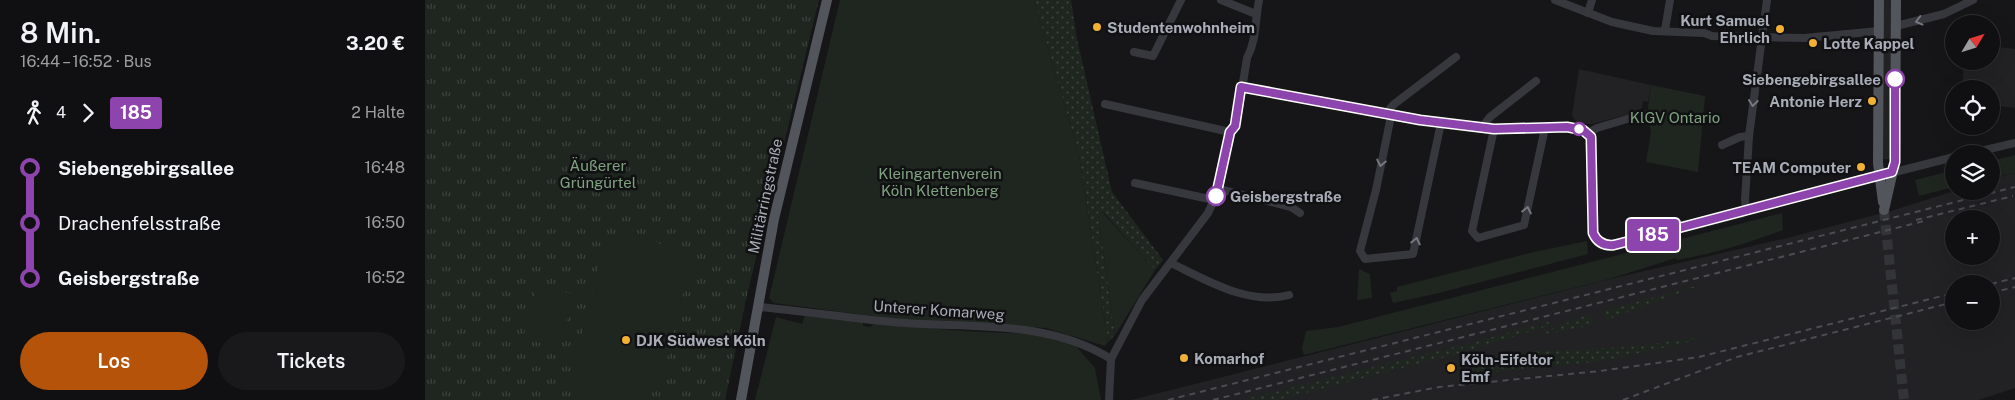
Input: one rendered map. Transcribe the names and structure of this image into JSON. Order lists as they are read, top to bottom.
{
  "streets": {
    "main road": ["Militärringstraße"],
    "street": ["Unterer Komarweg"]
  },
  "crossings": [
    ["Militärringstraße", "Unterer Komarweg"]
  ],
  "parks": ["KlGV Ontario", "Äußerer Grüngürtel", "Kleingartenverein Köln Klettenberg"],
  "places": [
    "Studentenwohnheim",
    "Kurt Samuel Ehrlich",
    "Lotte Kappel",
    "Siebengebirgsallee",
    "Antonie Herz",
    "TEAM Computer",
    "Geisbergstraße",
    "DJK Südwest Köln",
    "Komarhof",
    "Köln-Eifeltor Emf"
  ],
  "lines": ["bus line 185"],
  "north": "top right",
  "page": {
    "heading": ["8 Min.", "16:44 – 16:52 · Bus", "3.20 €"],
    "on_map": "185",
    "map_buttons": ["+", "−"],
    "legs": ["4", "185", "2 Halte"],
    "list": [
      {
        "name": "Siebengebirgsallee",
        "value": "16:48"
      },
      {
        "name": "Drachenfelsstraße",
        "value": "16:50"
      },
      {
        "name": "Geisbergstraße",
        "value": "16:52"
      }
    ],
    "buttons": ["Los", "Tickets"]
  }
}
